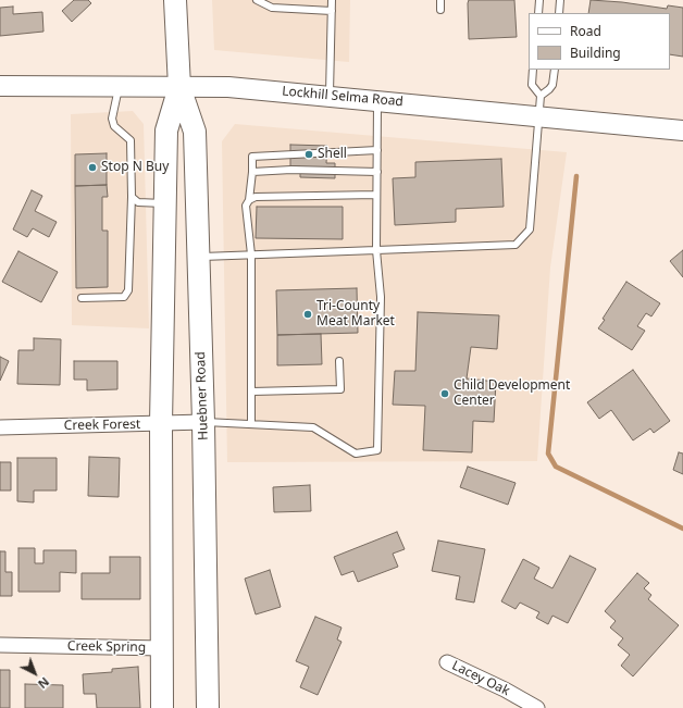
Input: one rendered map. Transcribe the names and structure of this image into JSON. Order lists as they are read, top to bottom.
{
  "streets": {
    "main road": ["Lockhill Selma Road", "Huebner Road"],
    "street": ["Creek Forest", "Creek Spring", "Lacey Oak"]
  },
  "crossings": [
    ["Lockhill Selma Road", "Huebner Road"],
    ["Huebner Road", "Creek Forest"],
    ["Huebner Road", "Creek Spring"]
  ],
  "places": [
    "Shell",
    "Stop N Buy",
    "Tri-County Meat Market",
    "Child Development Center"
  ],
  "legend": ["Road", "Building"],
  "north": "bottom right"
}
